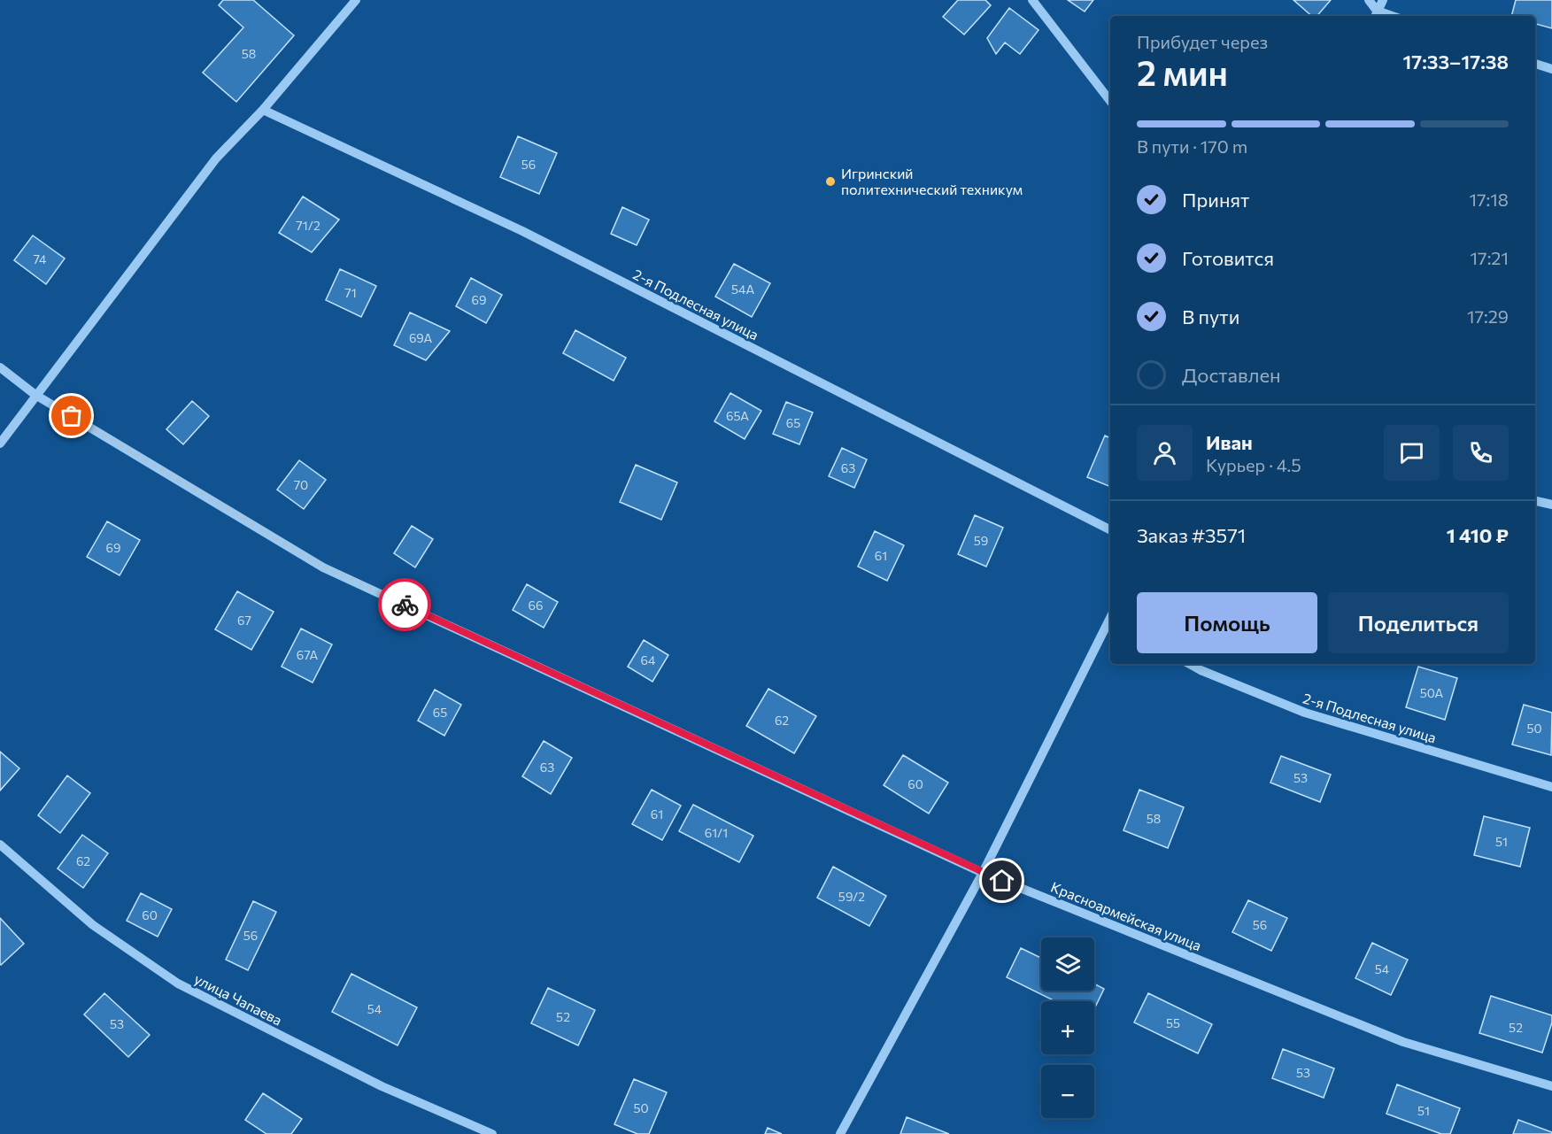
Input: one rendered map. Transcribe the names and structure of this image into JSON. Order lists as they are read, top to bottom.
{
  "streets": {
    "street": ["2-я Подлесная улица", "Красноармейская улица", "улица Чапаева"]
  },
  "places": ["Игринский политехнический техникум"],
  "house_numbers": [
    "58",
    "56",
    "71/2",
    "74",
    "54А",
    "71",
    "69",
    "69А",
    "65А",
    "65",
    "63",
    "70",
    "59",
    "69",
    "61",
    "66",
    "67",
    "67А",
    "64",
    "50А",
    "65",
    "62",
    "50",
    "63",
    "53",
    "60",
    "61",
    "58",
    "61/1",
    "51",
    "62",
    "59/2",
    "60",
    "56",
    "56",
    "54",
    "54",
    "52",
    "55",
    "53",
    "52",
    "53",
    "50",
    "51"
  ],
  "page": {
    "heading": ["2 мин", "Прибудет через", "17:33–17:38"],
    "panel": [
      "Иван",
      "Курьер · 4.5",
      "Заказ #3571",
      "1 410 ₽"
    ],
    "bar": "В пути · 170 m",
    "list": [
      ["Принят", "17:18"],
      ["Готовится", "17:21"],
      ["В пути", "17:29"],
      "Доставлен"
    ],
    "buttons": ["Помощь", "Поделиться"],
    "map_buttons": ["+", "−"]
  }
}
